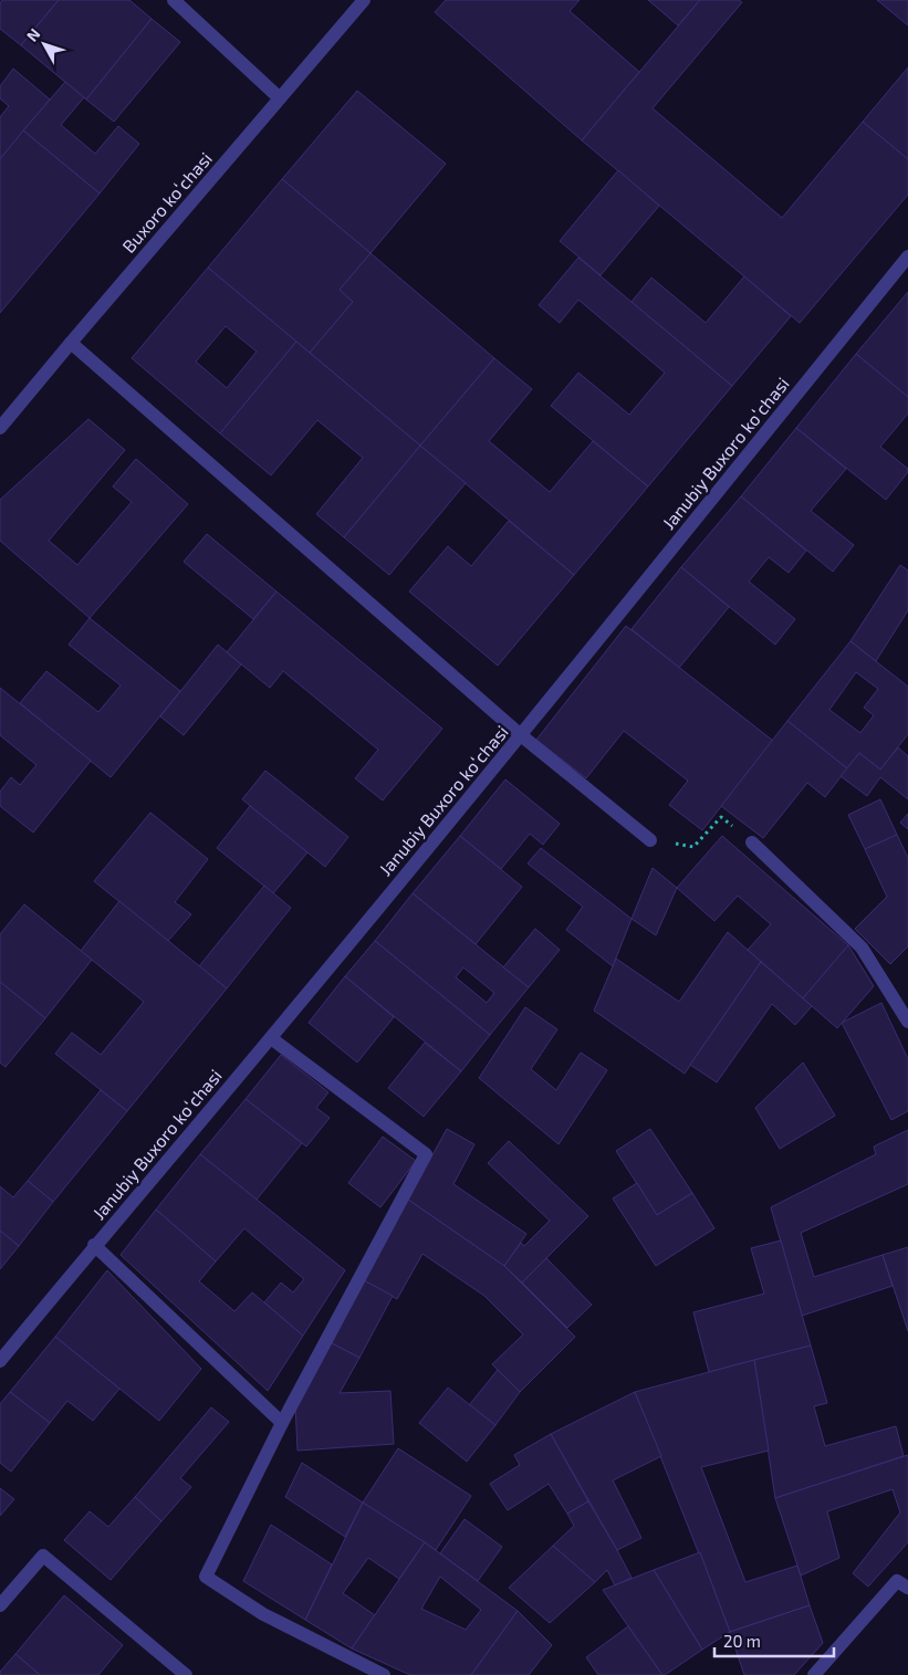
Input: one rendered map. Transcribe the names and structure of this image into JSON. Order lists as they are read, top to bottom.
{
  "streets": {
    "street": ["Buxoro koʻchasi", "Janubiy Buxoro koʻchasi"]
  },
  "scale_bar": "20 m",
  "north": "top left"
}
